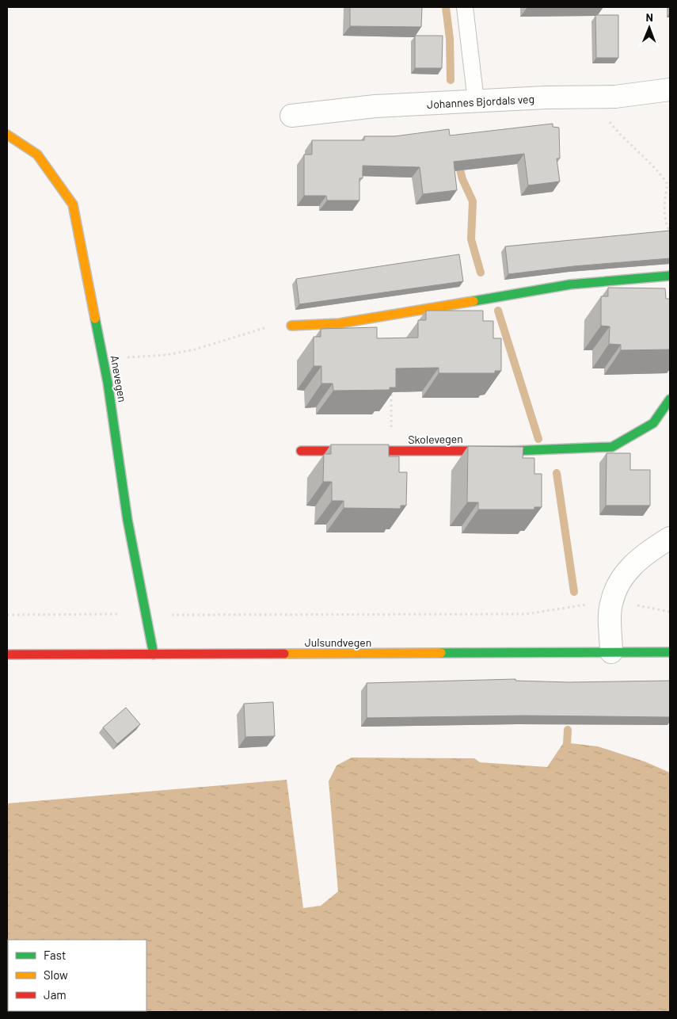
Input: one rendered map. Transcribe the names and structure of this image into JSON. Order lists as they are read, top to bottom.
{
  "streets": {
    "street": [
      "Johannes Bjordals veg",
      "Anevegen",
      "Skolevegen",
      "Julsundvegen"
    ]
  },
  "crossings": [
    ["Anevegen", "Julsundvegen"]
  ],
  "legend": ["Fast", "Slow", "Jam"],
  "north": "top"
}
